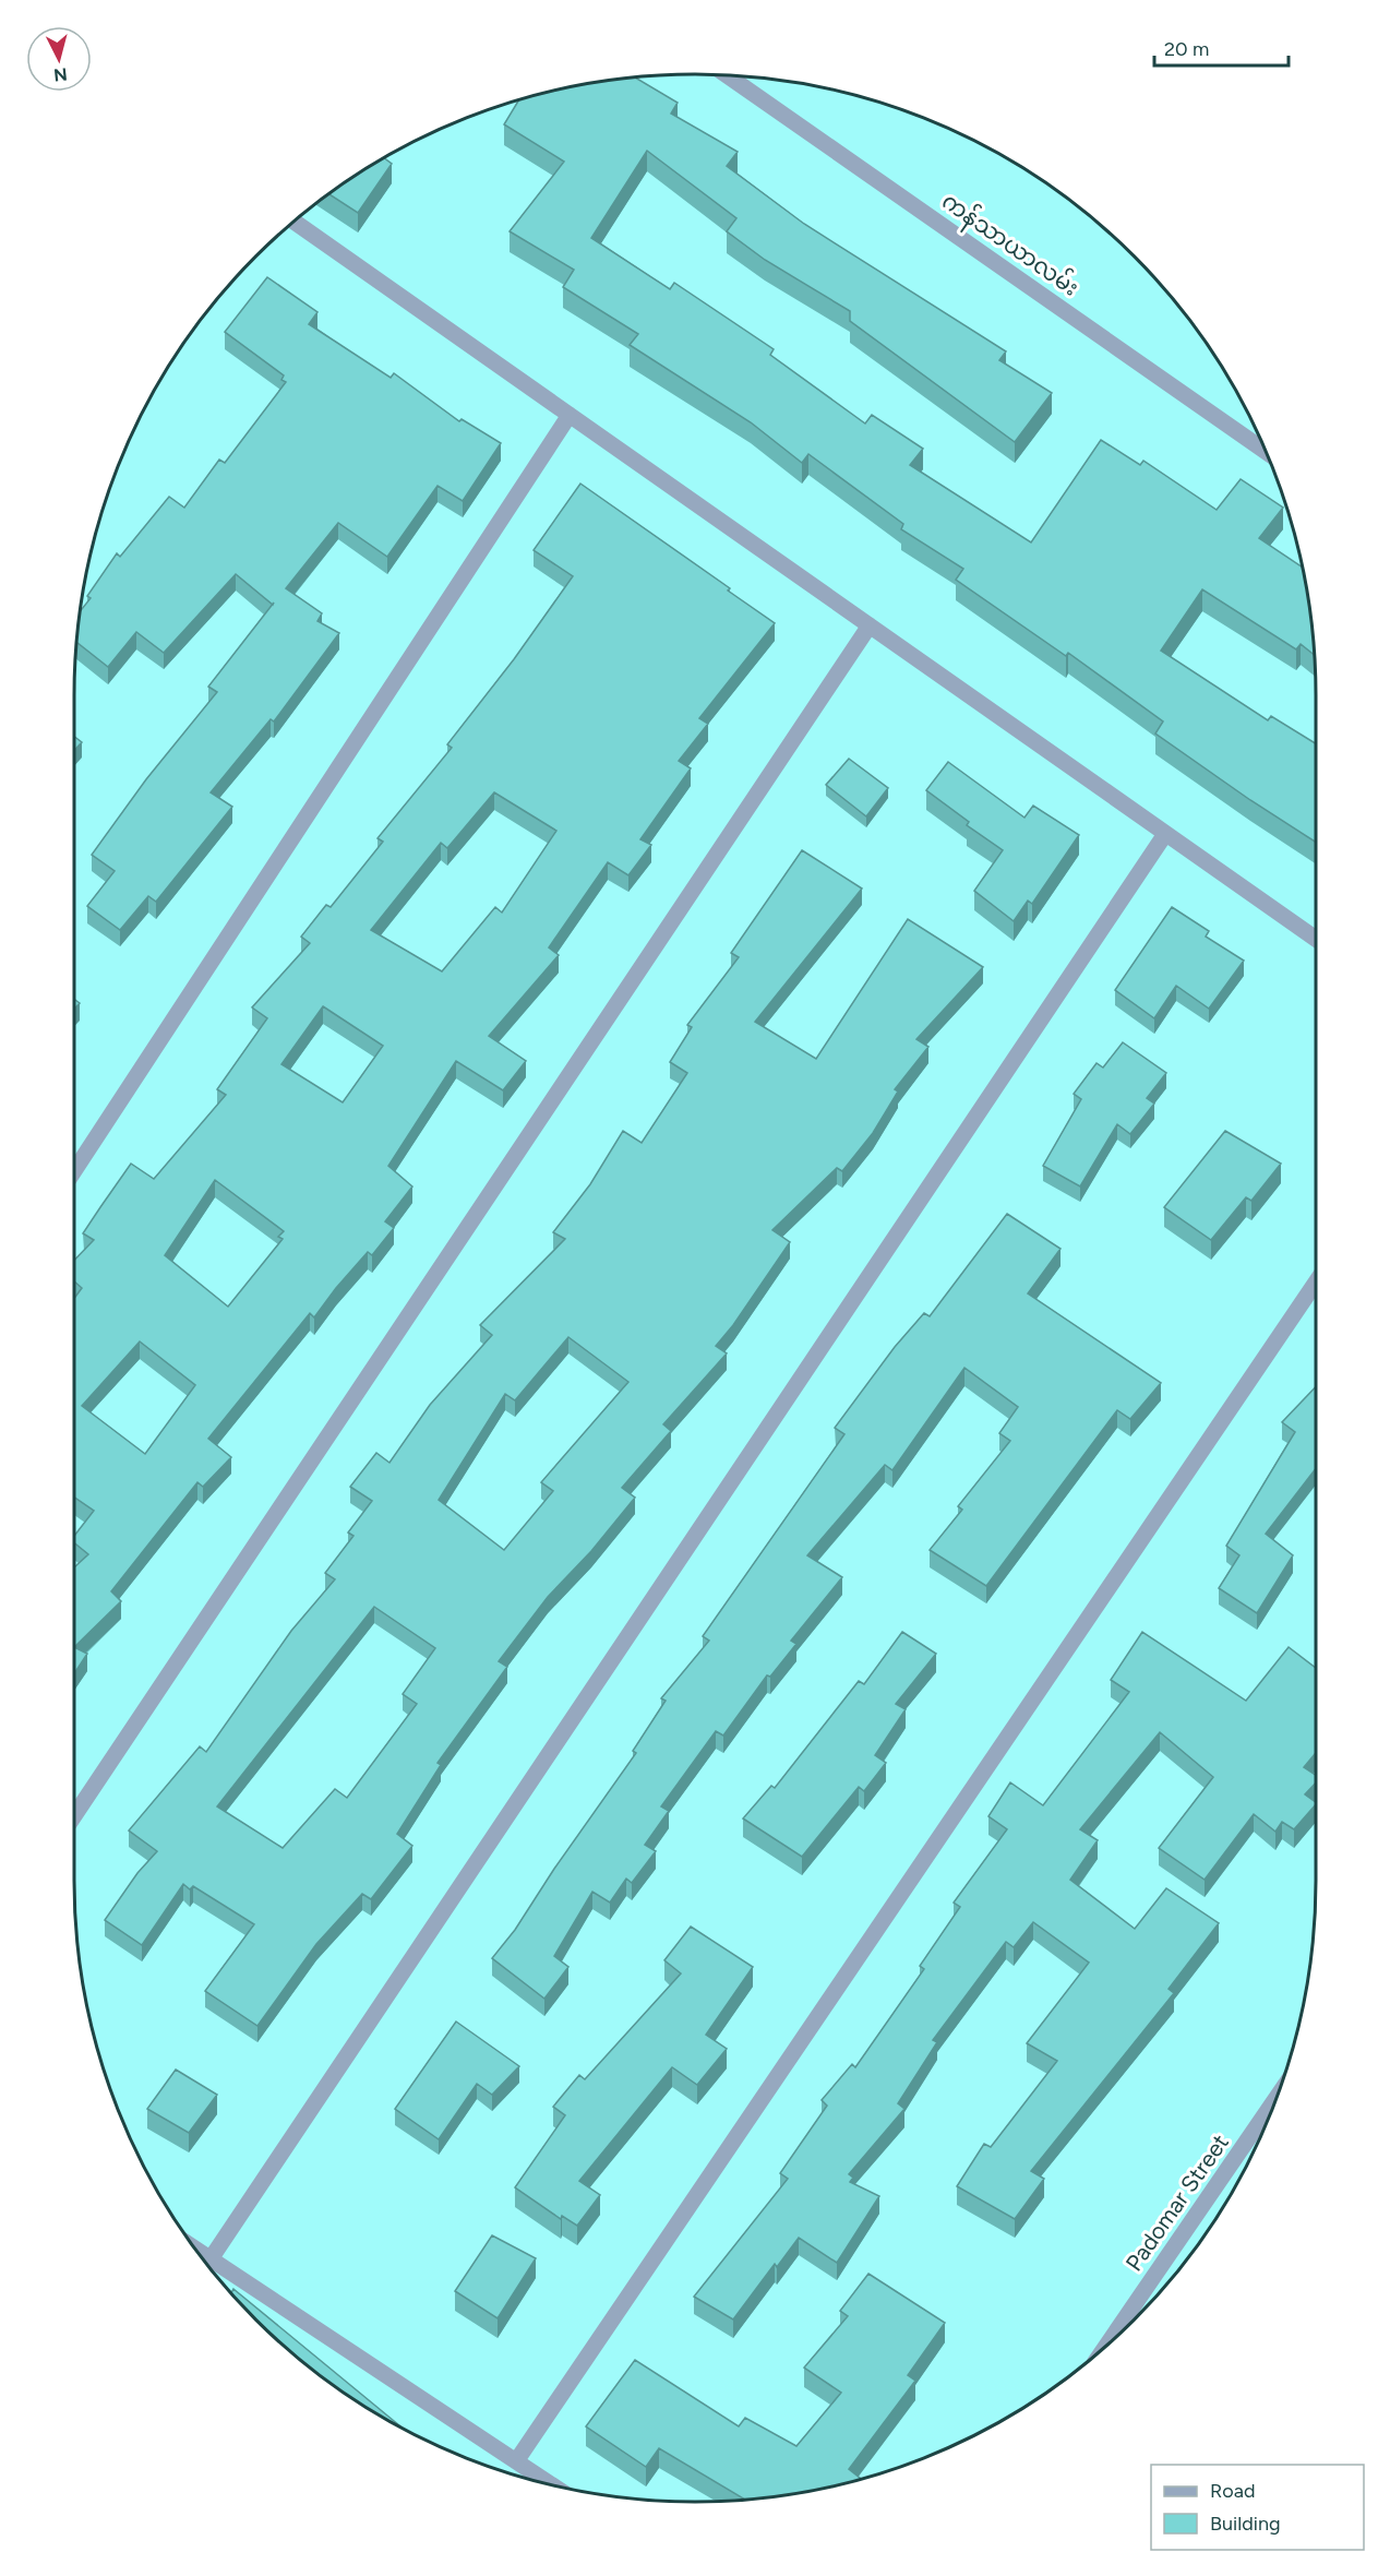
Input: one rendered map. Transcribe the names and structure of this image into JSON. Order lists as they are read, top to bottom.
{
  "streets": {
    "street": ["ကန်သာယာလမ်း", "Padomar Street"]
  },
  "legend": ["Road", "Building"],
  "scale_bar": "20 m",
  "north": "bottom"
}
